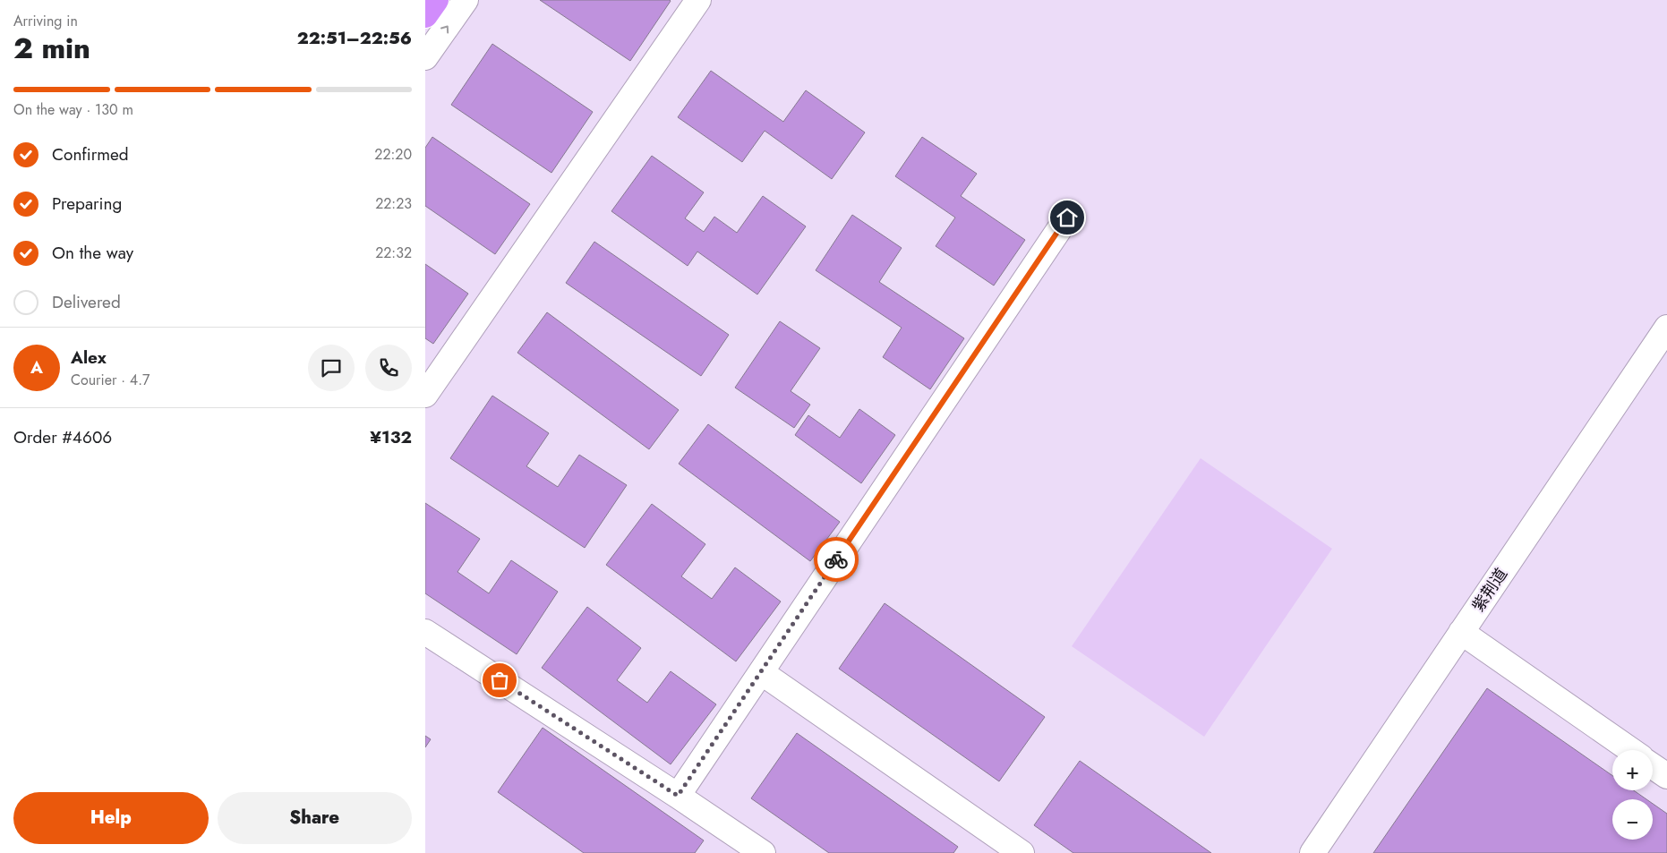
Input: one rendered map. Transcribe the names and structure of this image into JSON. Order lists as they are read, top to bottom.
{
  "streets": {
    "street": ["紫荆道"]
  },
  "page": {
    "heading": ["2 min", "Arriving in", "22:51–22:56"],
    "panel": [
      "Alex",
      "Courier · 4.7",
      "Order #4606",
      "¥132"
    ],
    "bar": "On the way · 130 m",
    "list": [
      ["Confirmed", "22:20"],
      ["Preparing", "22:23"],
      ["On the way", "22:32"],
      "Delivered"
    ],
    "round": "A",
    "map_buttons": ["+", "−"],
    "buttons": ["Help", "Share"]
  }
}
